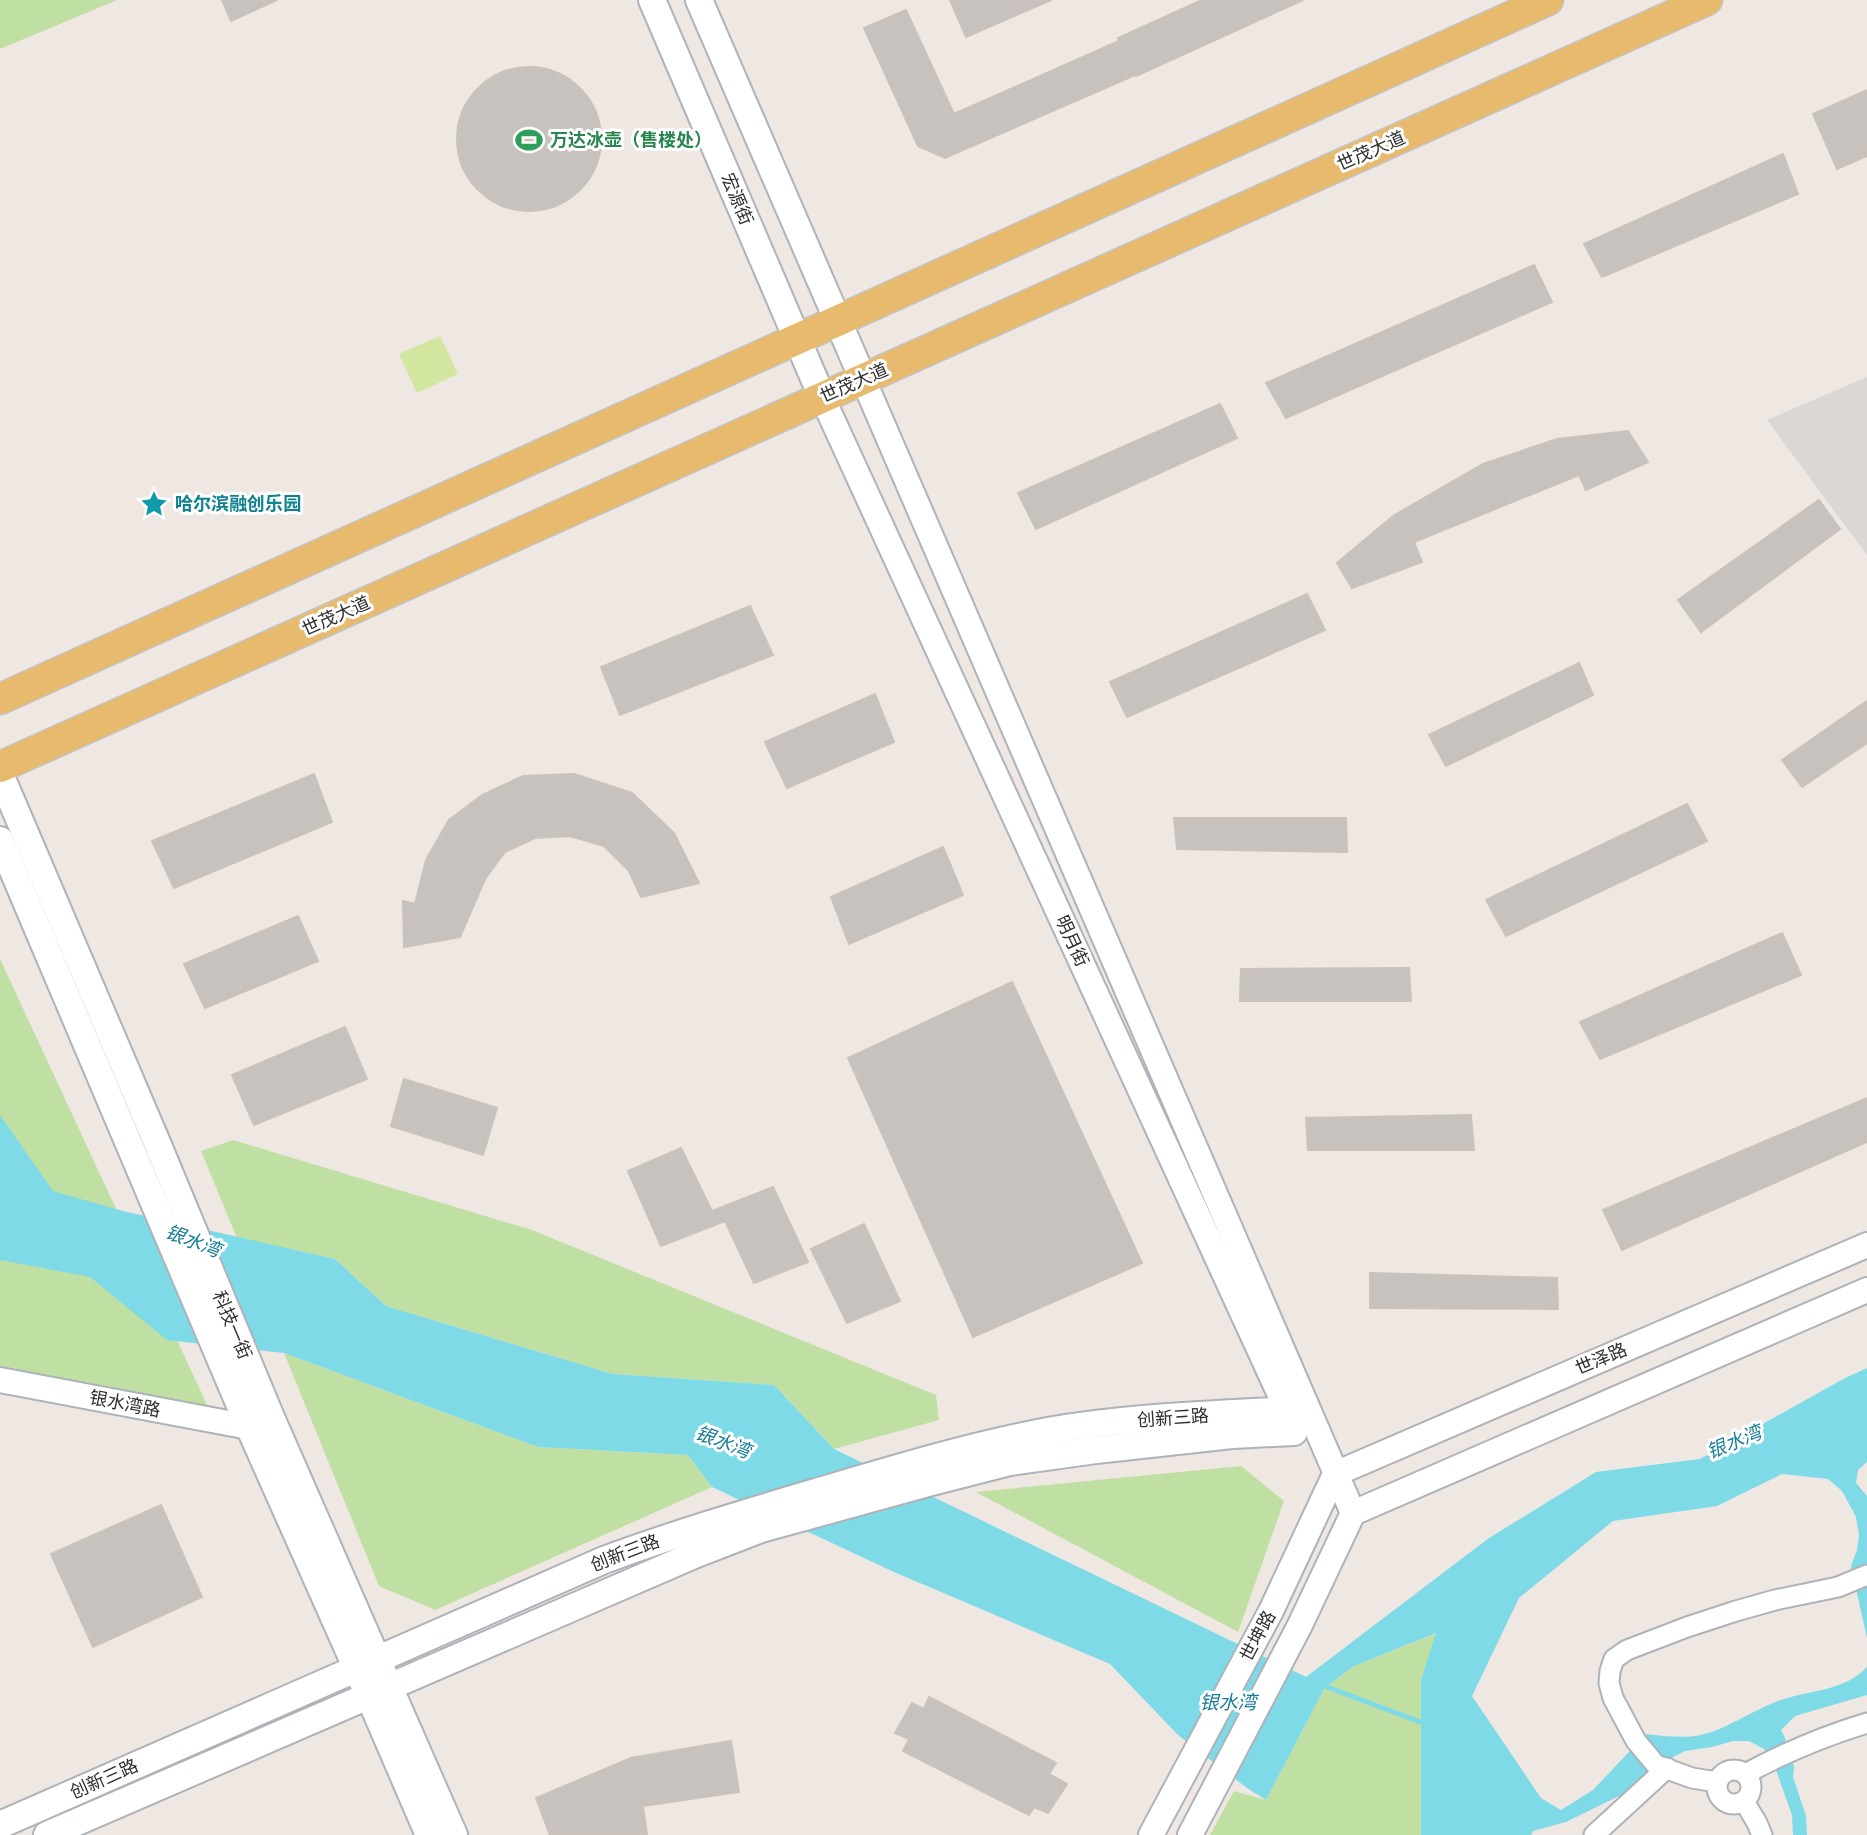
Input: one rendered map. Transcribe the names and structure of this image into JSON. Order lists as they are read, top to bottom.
{
  "streets": {
    "main road": [
      "世茂大道",
      "宏源街",
      "科技一街",
      "创新三路"
    ],
    "street": [
      "明月街",
      "世泽路",
      "银水湾路",
      "世坤路"
    ]
  },
  "crossings": [
    ["世茂大道", "宏源街"],
    ["世茂大道", "明月街"],
    ["宏源街", "明月街"],
    ["明月街", "世泽路"],
    ["明月街", "创新三路"],
    ["明月街", "世坤路"],
    ["科技一街", "银水湾路"],
    ["科技一街", "创新三路"],
    ["世泽路", "世坤路"]
  ],
  "water": ["银水湾"],
  "places": {
    "sports": ["万达冰壶（售楼处）"],
    "place": ["哈尔滨融创乐园"]
  }
}
